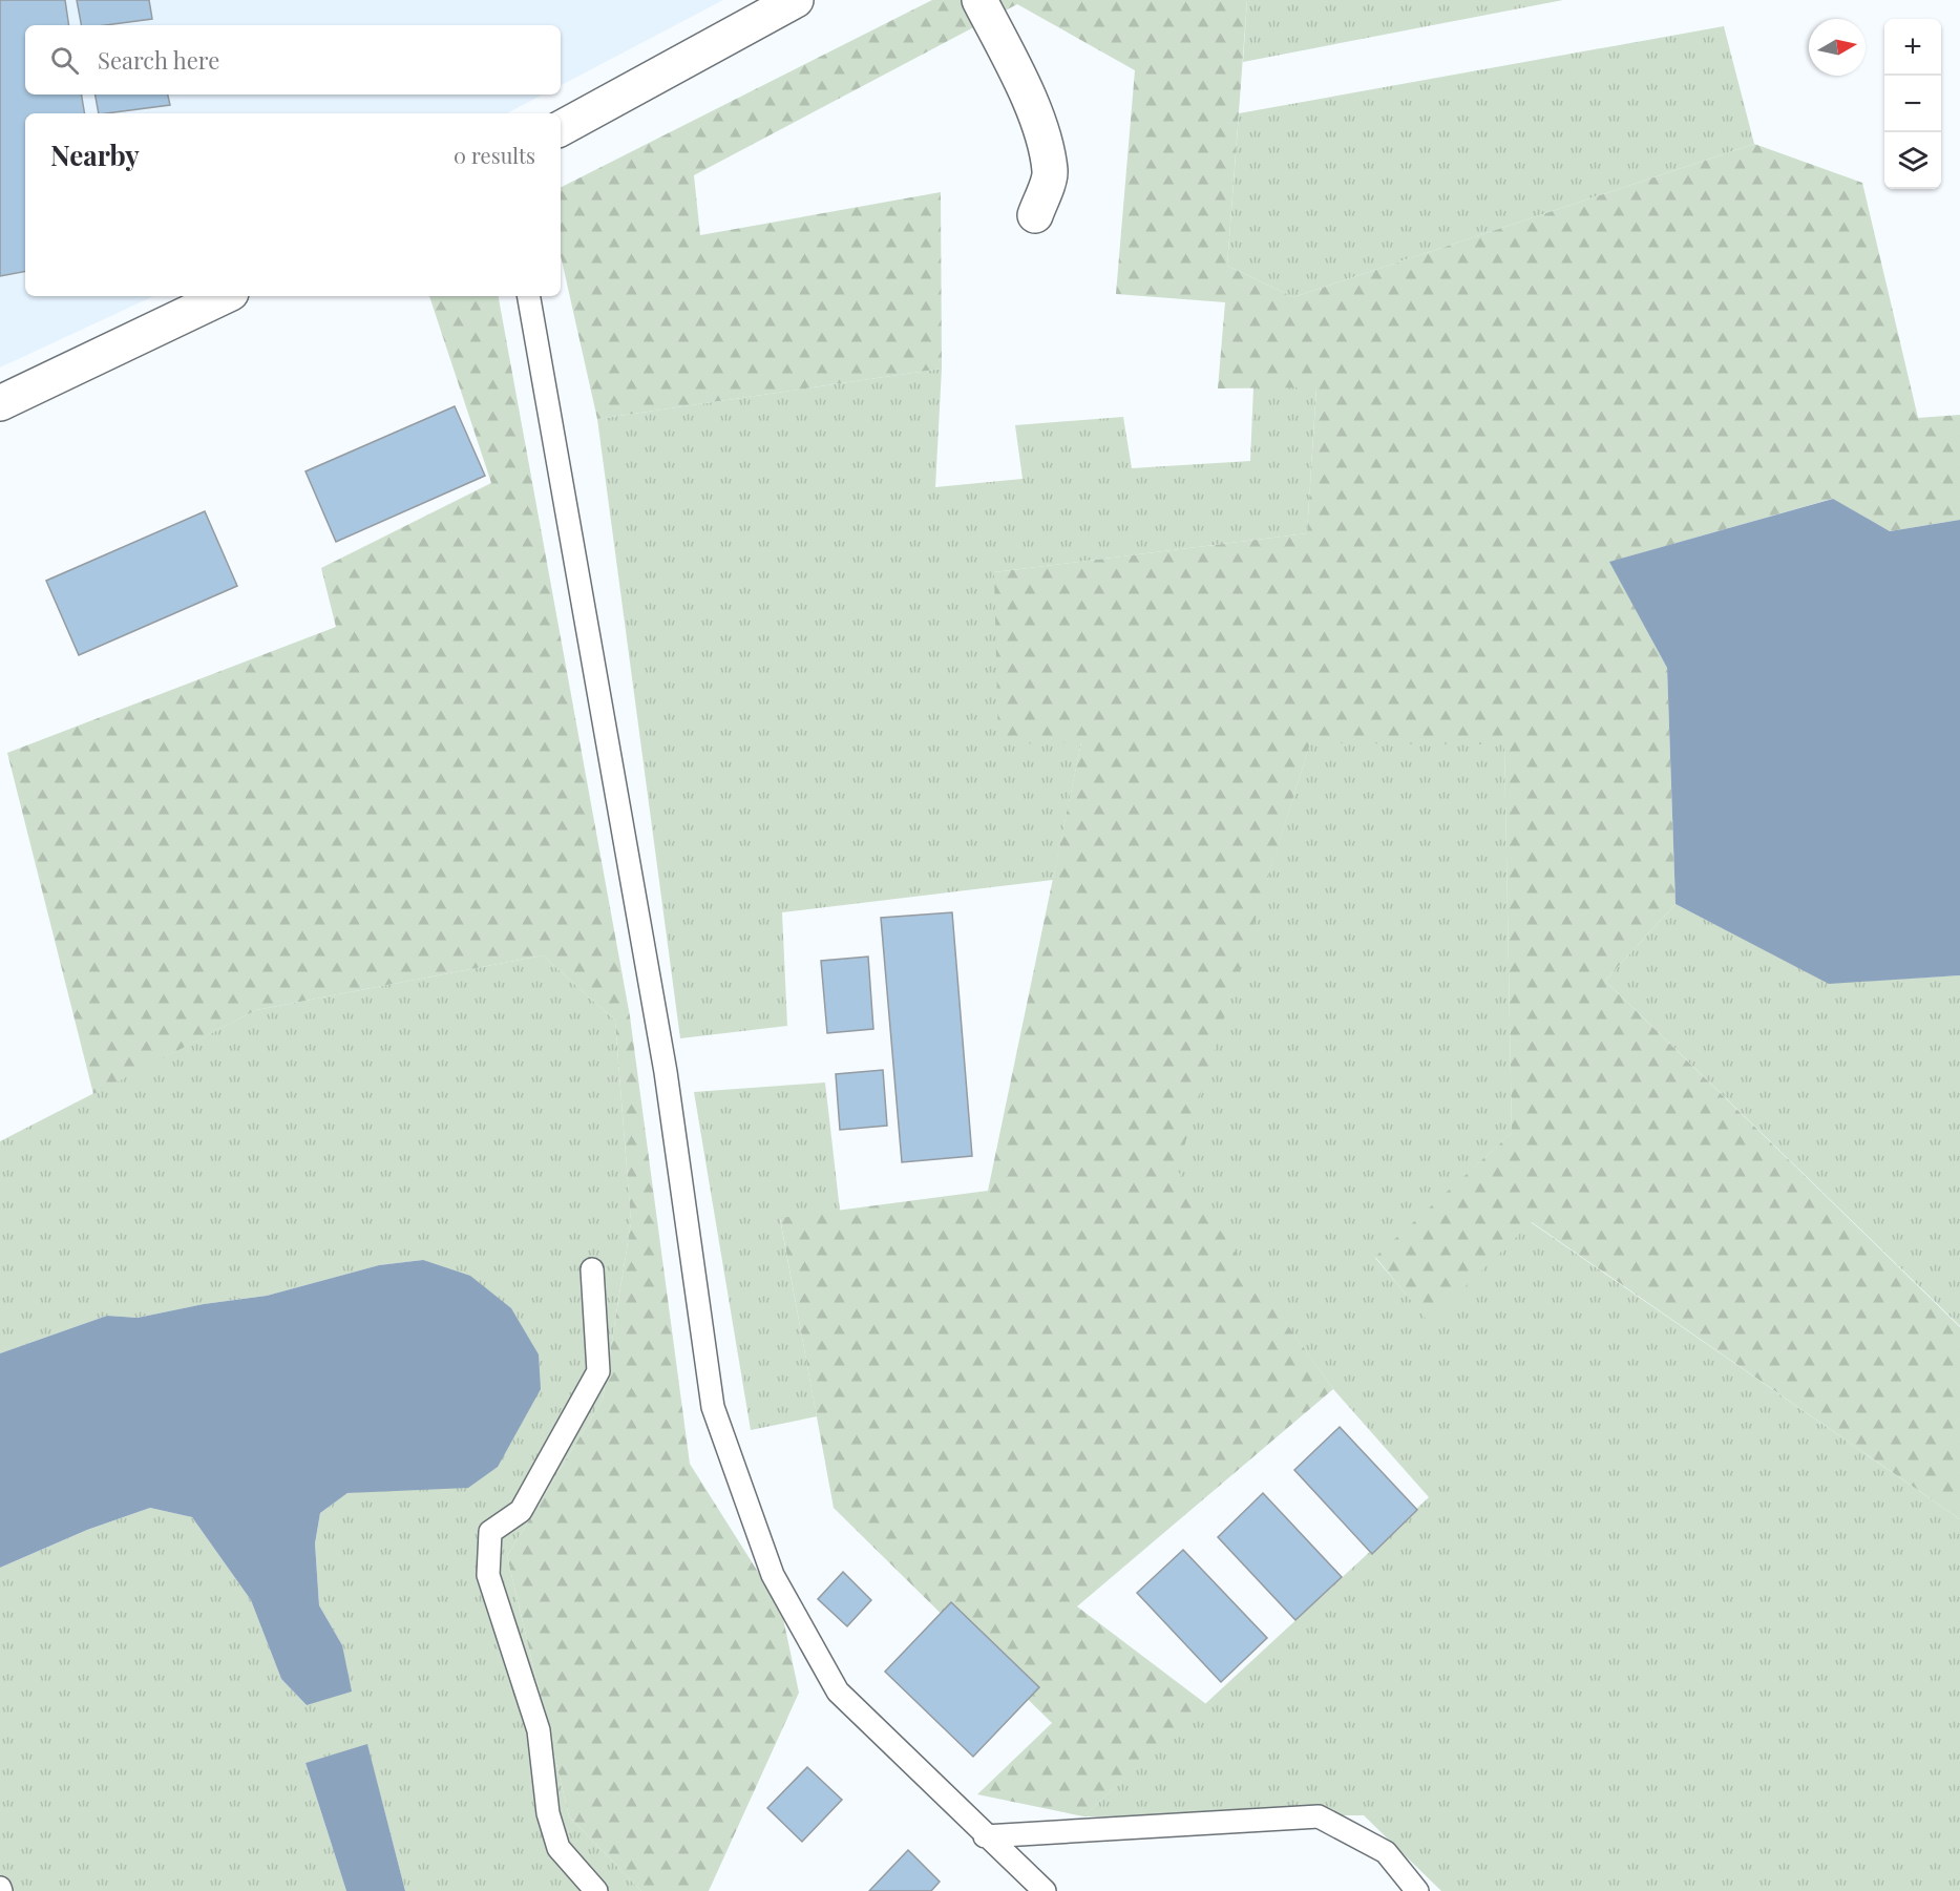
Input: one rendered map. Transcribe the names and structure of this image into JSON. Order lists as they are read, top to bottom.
{
  "north": "right",
  "page": {
    "map_buttons": ["+", "−"],
    "search": "Search here",
    "heading": ["Nearby", "0 results"]
  }
}
